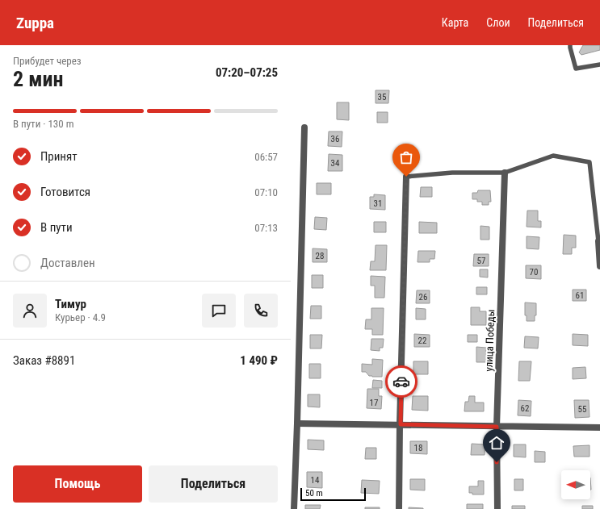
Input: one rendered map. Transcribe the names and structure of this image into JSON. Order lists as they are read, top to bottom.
{
  "streets": {
    "street": ["улица Победы"]
  },
  "house_numbers": [
    "35",
    "36",
    "34",
    "31",
    "28",
    "57",
    "70",
    "61",
    "26",
    "22",
    "17",
    "62",
    "55",
    "18",
    "14"
  ],
  "scale_bar": "50 m",
  "north": "left",
  "page": {
    "header": "Zuppa",
    "nav": ["Карта", "Слои", "Поделиться"],
    "heading": ["2 мин", "Прибудет через", "07:20–07:25"],
    "panel": [
      "Тимур",
      "Курьер · 4.9",
      "Заказ #8891",
      "1 490 ₽"
    ],
    "bar": "В пути · 130 m",
    "list": [
      ["Принят", "06:57"],
      ["Готовится", "07:10"],
      ["В пути", "07:13"],
      "Доставлен"
    ],
    "buttons": ["Помощь", "Поделиться"],
    "scale": "50 m"
  }
}
